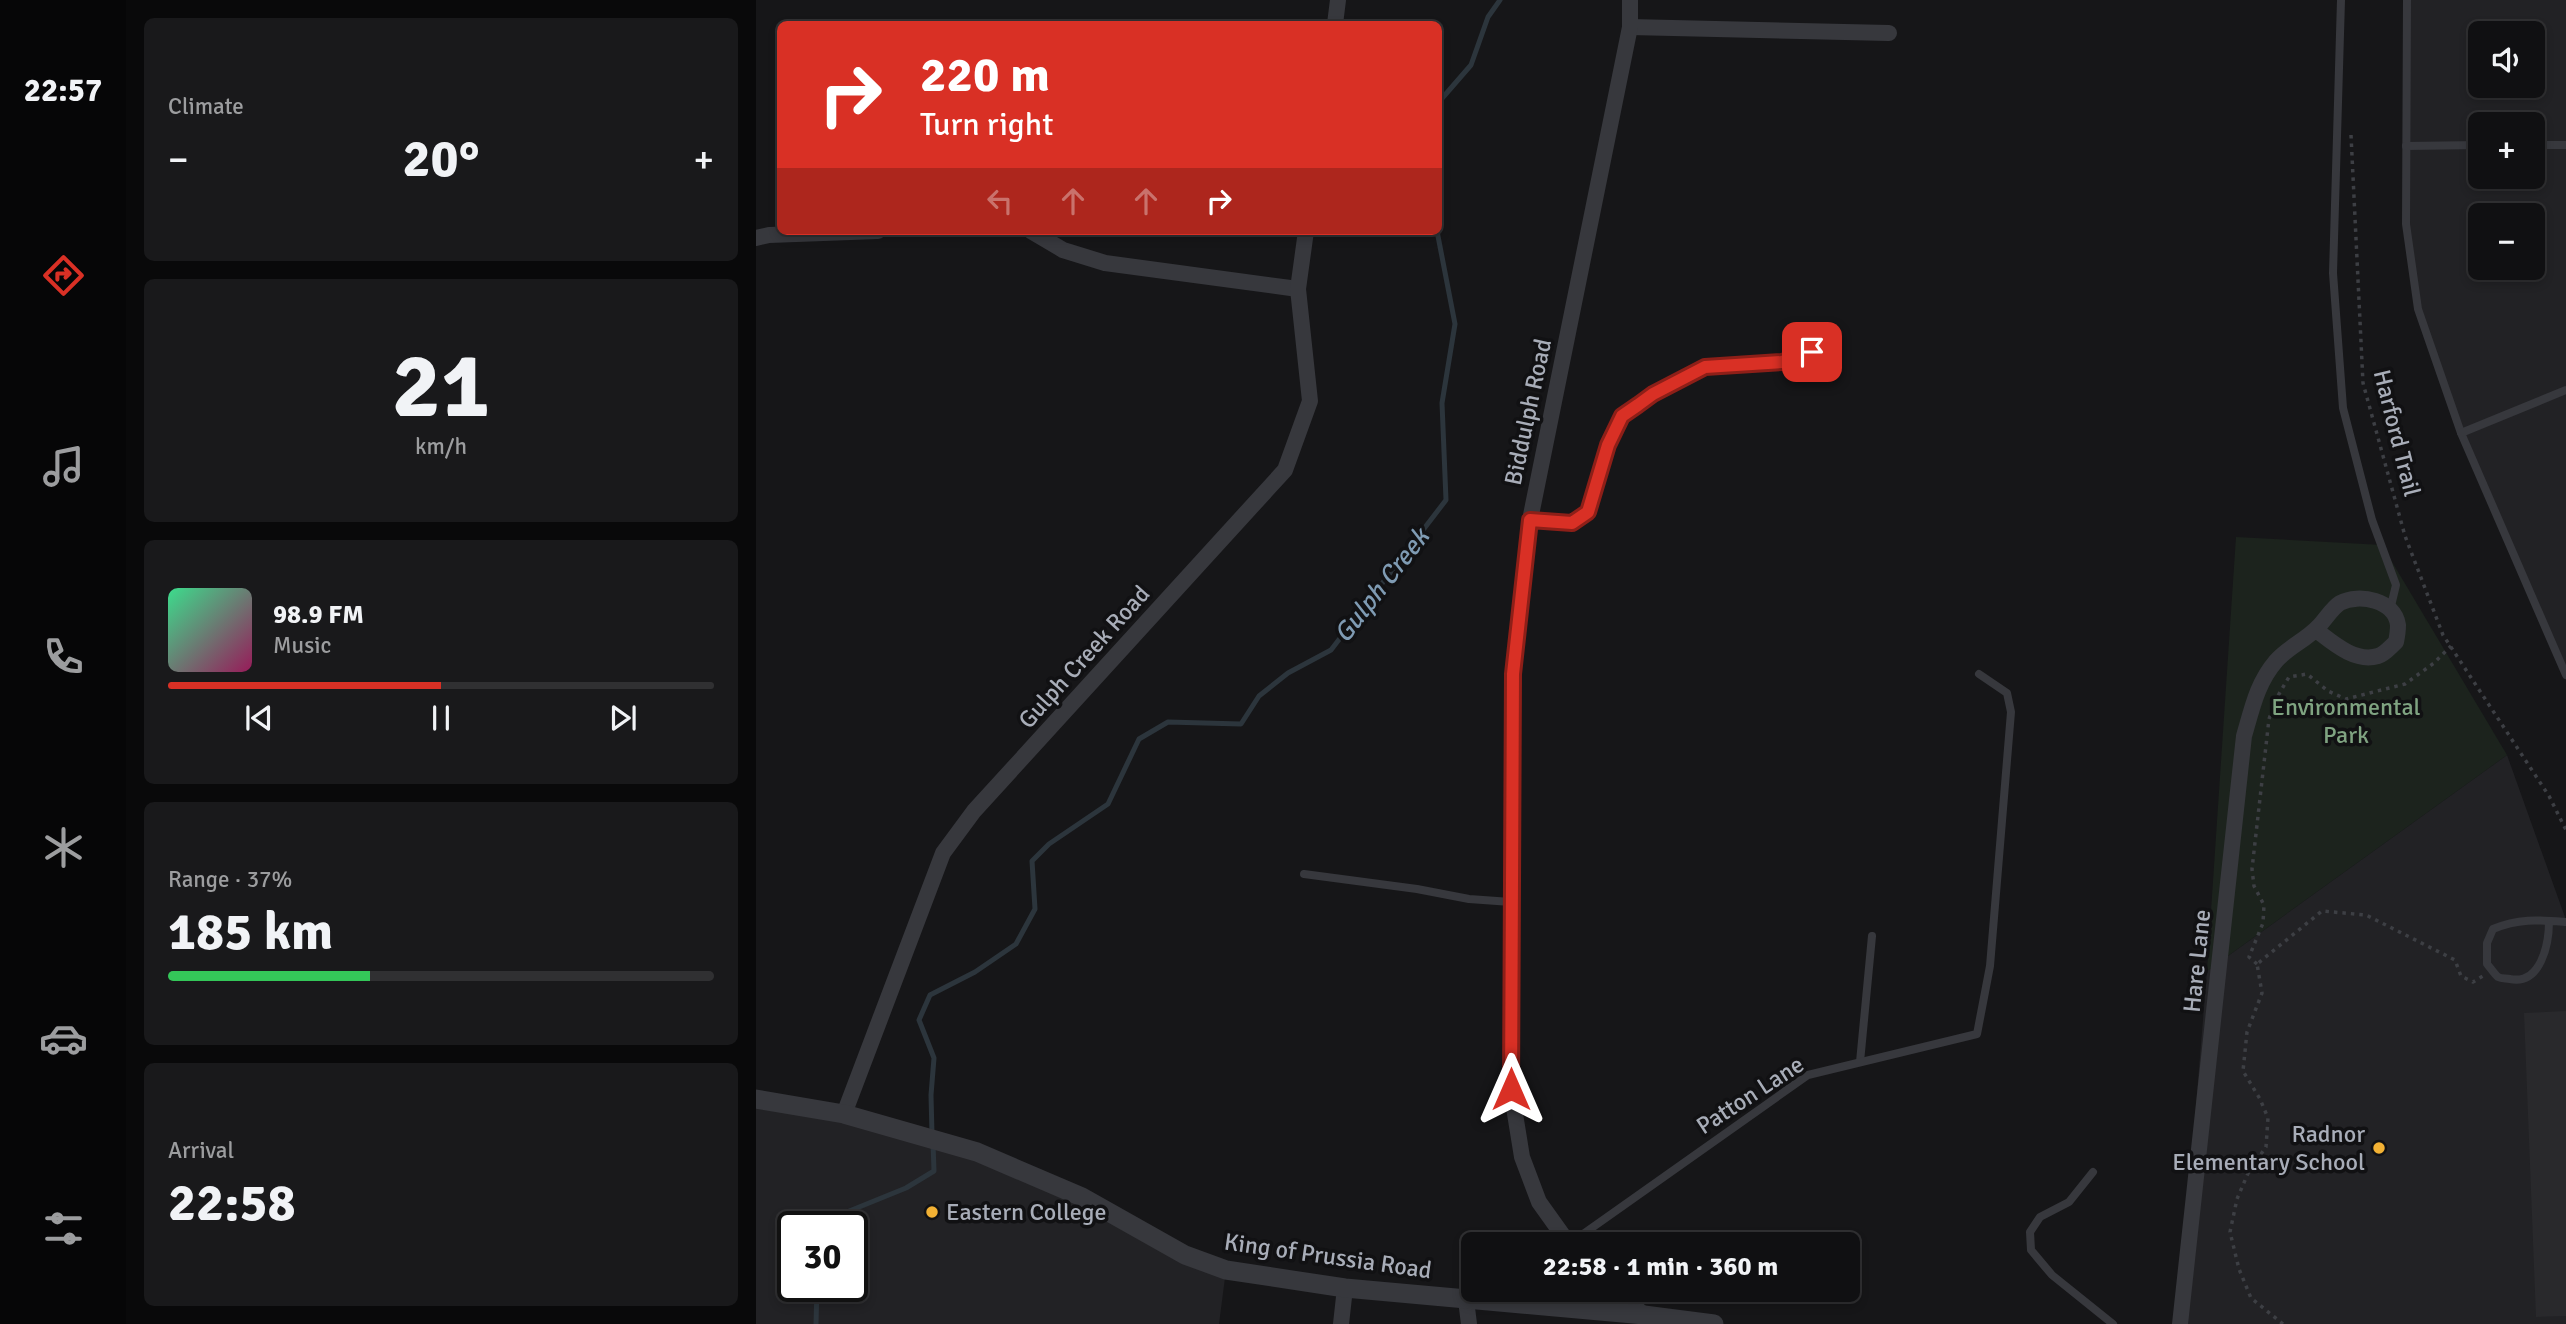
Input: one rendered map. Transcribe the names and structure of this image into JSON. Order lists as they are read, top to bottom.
{
  "streets": {
    "street": [
      "Biddulph Road",
      "Gulph Creek Road",
      "Hare Lane",
      "King of Prussia Road"
    ],
    "lane": ["Patton Lane"],
    "path": ["Harford Trail"]
  },
  "crossings": [
    ["Gulph Creek Road", "King of Prussia Road"]
  ],
  "water": ["Gulph Creek"],
  "parks": ["Environmental Park"],
  "places": ["Radnor Elementary School", "Eastern College"],
  "page": {
    "tabs": "22:57",
    "tile": [
      "Climate",
      ["21", "km/h"],
      ["Range · 37%", "185 km"],
      ["Arrival", "22:58"]
    ],
    "map_buttons": ["+", "−"],
    "turn": ["220 m", "Turn right"],
    "heat": ["−", "20°", "+"],
    "song": ["98.9 FM", "Music"],
    "limit": "30",
    "trip": "22:58 · 1 min · 360 m"
  }
}
